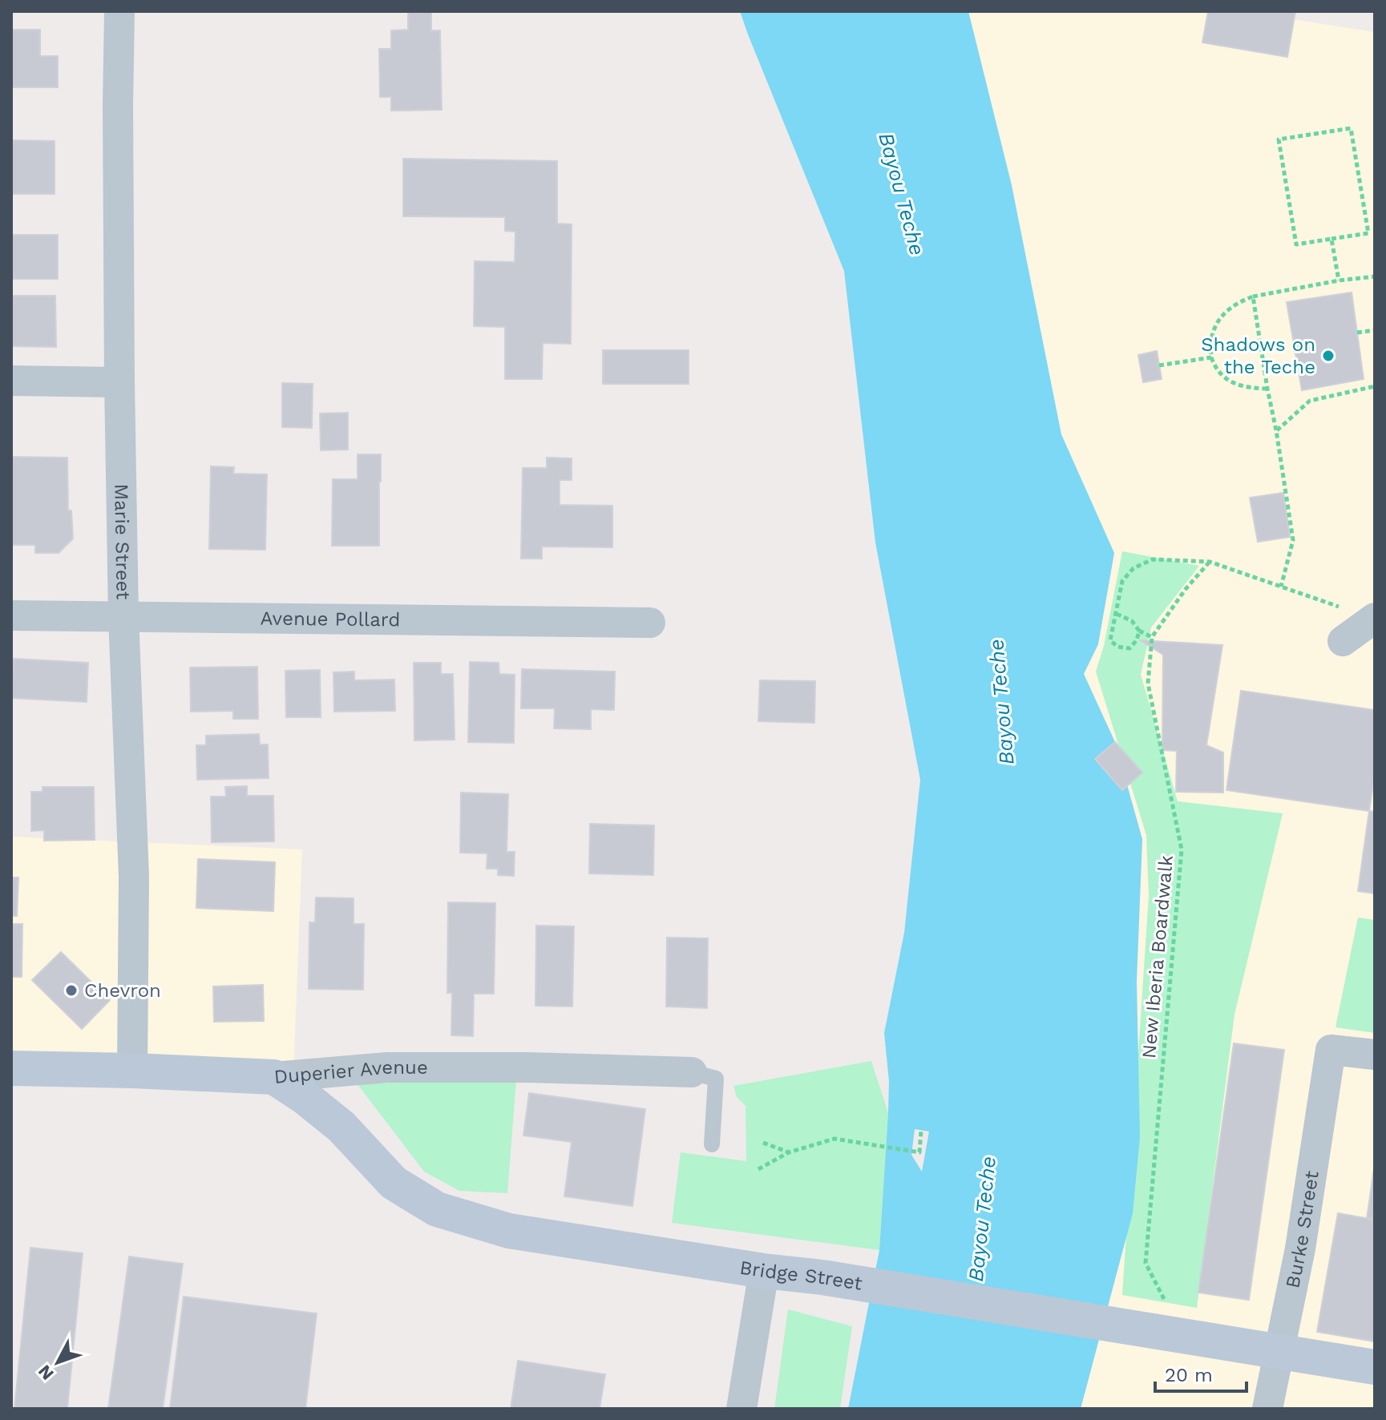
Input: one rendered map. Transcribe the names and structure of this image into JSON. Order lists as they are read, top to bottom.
{
  "streets": {
    "main road": ["Duperier Avenue", "Bridge Street"],
    "street": ["Marie Street", "Avenue Pollard", "Burke Street"],
    "path": ["New Iberia Boardwalk"]
  },
  "crossings": [
    ["Marie Street", "Avenue Pollard"],
    ["Marie Street", "Duperier Avenue"],
    ["New Iberia Boardwalk", "Bridge Street"],
    ["Duperier Avenue", "Bridge Street"],
    ["Burke Street", "Bridge Street"]
  ],
  "water": ["Bayou Teche"],
  "places": ["Shadows on the Teche", "Chevron"],
  "scale_bar": "20 m",
  "north": "bottom left"
}
